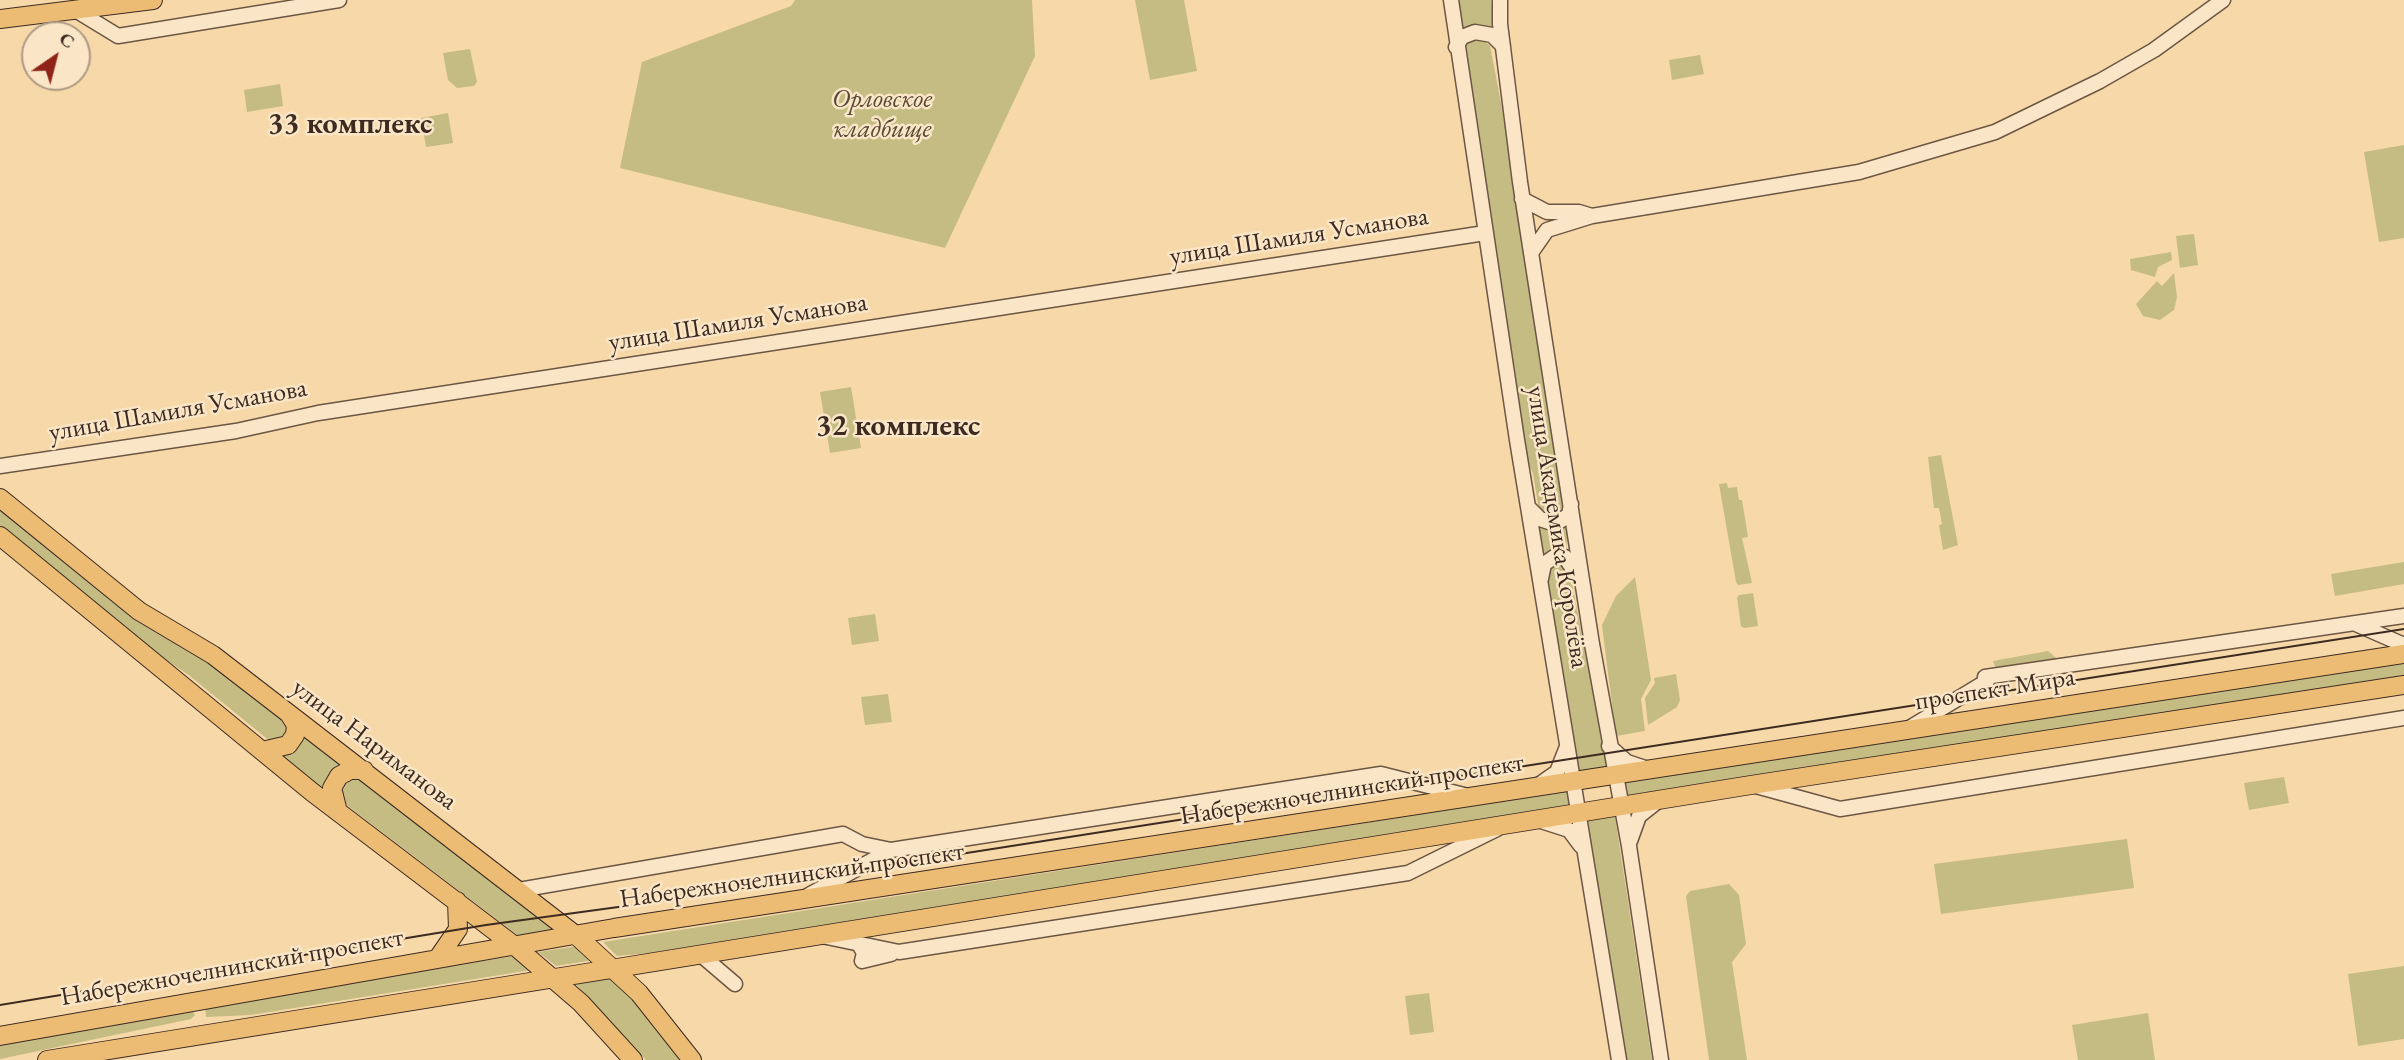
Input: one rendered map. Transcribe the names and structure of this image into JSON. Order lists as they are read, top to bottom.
{
  "streets": {
    "main road": ["проспект Мира", "улица Нариманова", "Набережночелнинский проспект"],
    "street": ["улица Шамиля Усманова", "улица Академика Королёва"]
  },
  "crossings": [
    ["улица Шамиля Усманова", "улица Академика Королёва"],
    ["улица Академика Королёва", "проспект Мира"],
    ["улица Академика Королёва", "Набережночелнинский проспект"],
    ["проспект Мира", "Набережночелнинский проспект"],
    ["улица Нариманова", "Набережночелнинский проспект"]
  ],
  "districts": ["33 комплекс", "32 комплекс"],
  "parks": ["Орловское кладбище"],
  "north": "top right"
}
